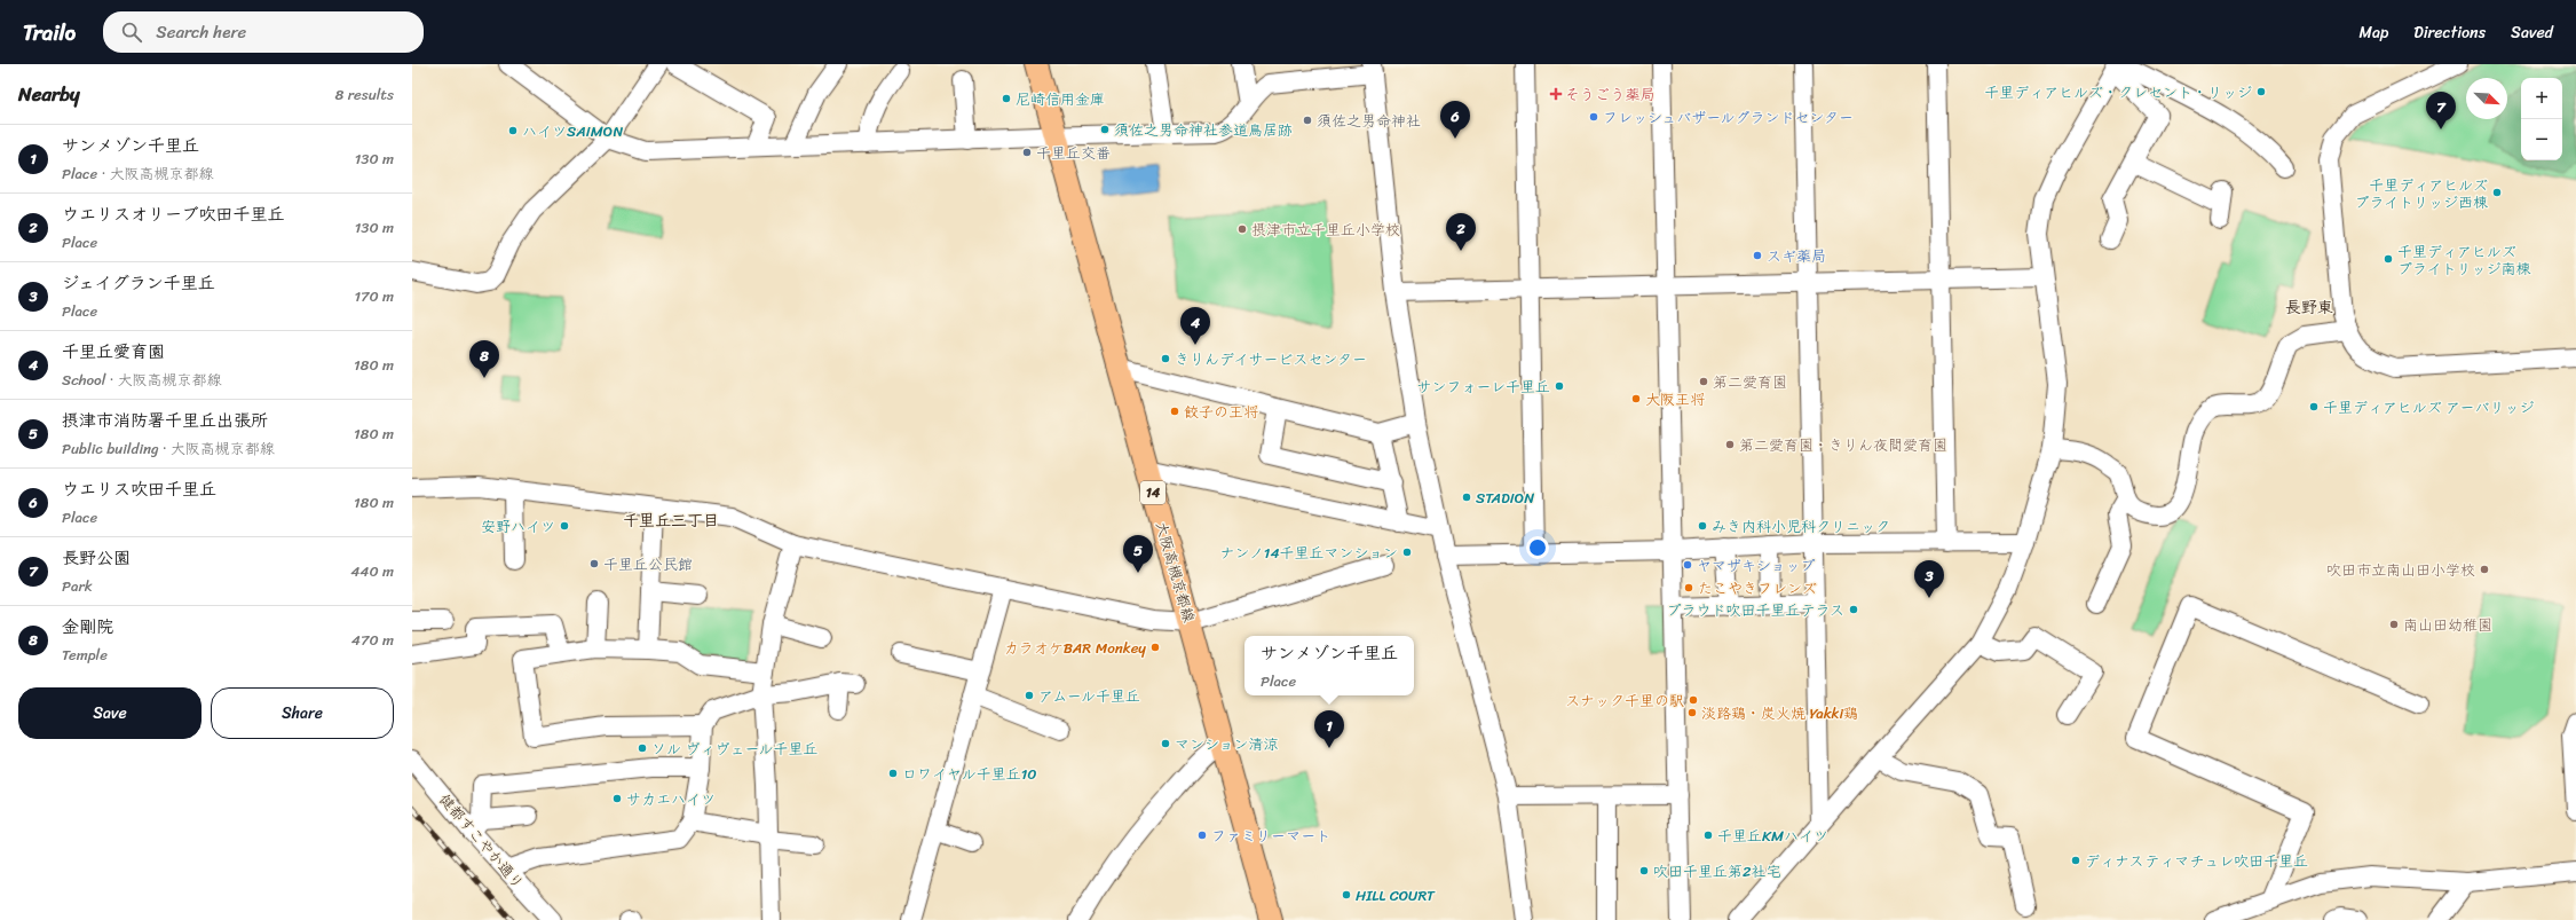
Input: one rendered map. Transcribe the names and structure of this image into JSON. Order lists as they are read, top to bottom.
{
  "streets": {
    "main road": ["14", "大阪高槻京都線"],
    "street": ["健都すこやか通り"]
  },
  "districts": ["長野東", "千里丘三丁目"],
  "places": {
    "other": [
      "千里ディアヒルズ・クレセント・リッジ",
      "尼崎信用金庫",
      "フレッシュバザールグランドセンター",
      "須佐之男命神社",
      "須佐之男命神社参道鳥居跡",
      "ハイツSAIMON",
      "千里丘交番",
      "千里ディアヒルズ ブライトリッジ西棟",
      "摂津市立千里丘小学校",
      "スギ薬局",
      "千里ディアヒルズ ブライトリッジ南棟",
      "きりんデイサービスセンター",
      "第二愛育園",
      "サンフォーレ千里丘",
      "大阪王将",
      "千里ディアヒルズ アーバリッジ",
      "餃子の王将",
      "第二愛育園・きりん夜間愛育園",
      "STADION",
      "安野ハイツ",
      "みき内科小児科クリニック",
      "ナンノ14千里丘マンション",
      "千里丘公民館",
      "ヤマザキショップ",
      "吹田市立南山田小学校",
      "たこやきフレンズ",
      "プラウド吹田千里丘テラス",
      "南山田幼稚園",
      "カラオケBAR Monkey",
      "アムール千里丘",
      "スナック千里の駅",
      "淡路鶏・炭火焼 Yakki鶏",
      "マンション清涼",
      "ソル ヴィヴェール千里丘",
      "ロワイヤル千里丘10",
      "サカエハイツ",
      "ファミリーマート",
      "千里丘KMハイツ",
      "ディナスティマチュレ吹田千里丘",
      "吹田千里丘第2社宅",
      "HILL COURT"
    ],
    "health": ["そうごう薬局"]
  },
  "north": "bottom right",
  "page": {
    "header": "Trailo",
    "search": "Search here",
    "nav": ["Map", "Directions", "Saved"],
    "heading": ["Nearby", "8 results"],
    "map_buttons": ["+", "−"],
    "pins": [
      "7",
      "6",
      "2",
      "4",
      "8",
      "5",
      "3",
      "1"
    ],
    "list": [
      {
        "mark": "1",
        "name": "サンメゾン千里丘",
        "note": "Place · 大阪高槻京都線",
        "value": "130 m"
      },
      {
        "mark": "2",
        "name": "ウエリスオリーブ吹田千里丘",
        "note": "Place",
        "value": "130 m"
      },
      {
        "mark": "3",
        "name": "ジェイグラン千里丘",
        "note": "Place",
        "value": "170 m"
      },
      {
        "mark": "4",
        "name": "千里丘愛育園",
        "note": "School · 大阪高槻京都線",
        "value": "180 m"
      },
      {
        "mark": "5",
        "name": "摂津市消防署千里丘出張所",
        "note": "Public building · 大阪高槻京都線",
        "value": "180 m"
      },
      {
        "mark": "6",
        "name": "ウエリス吹田千里丘",
        "note": "Place",
        "value": "180 m"
      },
      {
        "mark": "7",
        "name": "長野公園",
        "note": "Park",
        "value": "440 m"
      },
      {
        "mark": "8",
        "name": "金剛院",
        "note": "Temple",
        "value": "470 m"
      }
    ],
    "popup": ["サンメゾン千里丘", "Place"],
    "buttons": ["Save", "Share"]
  }
}
